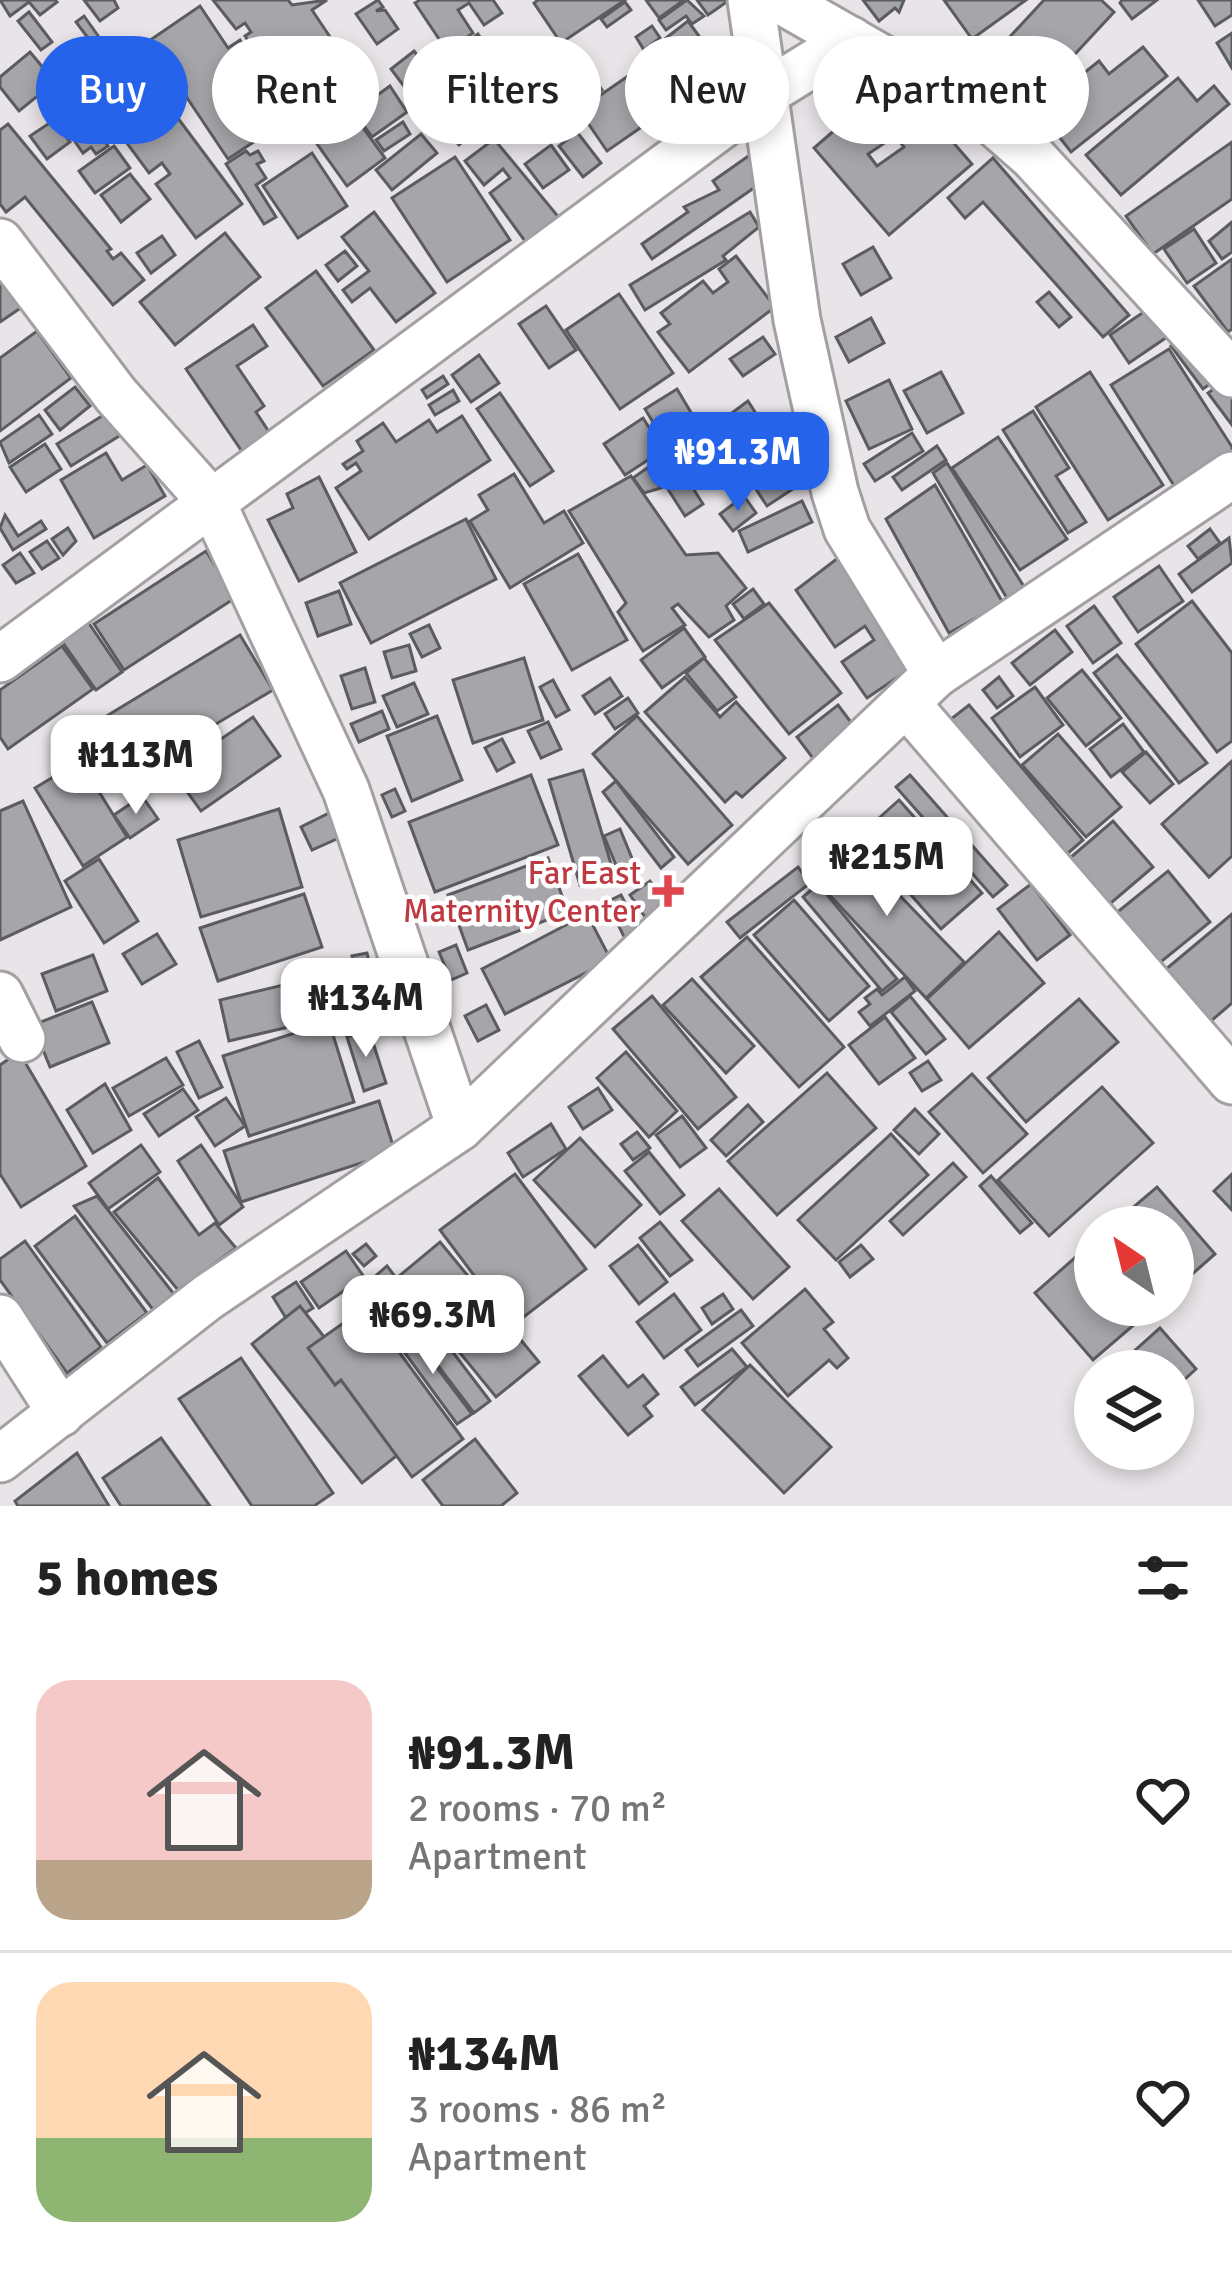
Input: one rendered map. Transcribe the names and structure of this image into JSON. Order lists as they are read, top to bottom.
{
  "places": {
    "health": ["Far East Maternity Center"]
  },
  "north": "top left",
  "page": {
    "chip": [
      "Buy",
      "Rent",
      "Filters",
      "New",
      "Apartment"
    ],
    "price": [
      "₦91.3M",
      "₦113M",
      "₦215M",
      "₦134M",
      "₦69.3M"
    ],
    "heading": "5 homes",
    "list": [
      {
        "name": "₦91.3M",
        "note": "2 rooms · 70 m² · Apartment"
      },
      {
        "name": "₦134M",
        "note": "3 rooms · 86 m² · Apartment"
      }
    ]
  }
}
